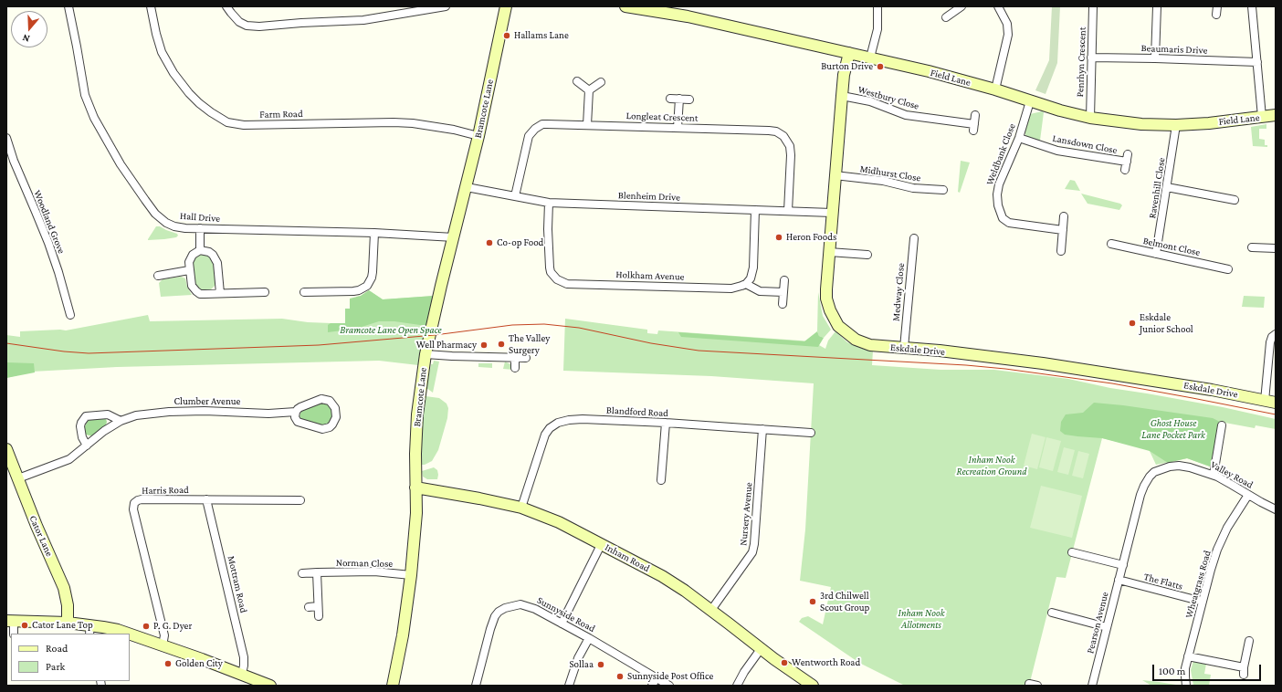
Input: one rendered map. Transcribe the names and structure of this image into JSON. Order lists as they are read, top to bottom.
{
  "streets": {
    "street": [
      "Beaumaris Drive",
      "Penrhyn Crescent",
      "Field Lane",
      "Westbury Close",
      "Bramcote Lane",
      "Farm Road",
      "Longleat Crescent",
      "Lansdown Close",
      "Weldbank Close",
      "Midhurst Close",
      "Ravenhill Close",
      "Blenheim Drive",
      "Hall Drive",
      "Woodland Grove",
      "Belmont Close",
      "Holkham Avenue",
      "Medway Close",
      "Eskdale Drive",
      "Clumber Avenue",
      "Blandford Road",
      "Valley Road",
      "Harris Road",
      "Nursery Avenue",
      "Cator Lane",
      "Inham Road",
      "Norman Close",
      "The Flatts",
      "Mottram Road",
      "Wheatgrass Road",
      "Sunnyside Road",
      "Pearson Avenue"
    ]
  },
  "crossings": [
    ["Beaumaris Drive", "Penrhyn Crescent"],
    ["Penrhyn Crescent", "Field Lane"],
    ["Field Lane", "Weldbank Close"],
    ["Field Lane", "Ravenhill Close"],
    ["Field Lane", "Eskdale Drive"],
    ["Westbury Close", "Eskdale Drive"],
    ["Bramcote Lane", "Farm Road"],
    ["Bramcote Lane", "Blenheim Drive"],
    ["Bramcote Lane", "Hall Drive"],
    ["Bramcote Lane", "Inham Road"],
    ["Bramcote Lane", "Norman Close"],
    ["Longleat Crescent", "Blenheim Drive"],
    ["Lansdown Close", "Weldbank Close"],
    ["Midhurst Close", "Eskdale Drive"],
    ["Ravenhill Close", "Belmont Close"],
    ["Blenheim Drive", "Holkham Avenue"],
    ["Blenheim Drive", "Eskdale Drive"],
    ["Medway Close", "Eskdale Drive"],
    ["Clumber Avenue", "Cator Lane"],
    ["Blandford Road", "Nursery Avenue"],
    ["Blandford Road", "Inham Road"],
    ["Valley Road", "Wheatgrass Road"],
    ["Valley Road", "Pearson Avenue"],
    ["Harris Road", "Mottram Road"],
    ["Nursery Avenue", "Inham Road"],
    ["The Flatts", "Wheatgrass Road"],
    ["The Flatts", "Pearson Avenue"]
  ],
  "parks": [
    "Bramcote Lane Open Space",
    "Ghost House Lane Pocket Park",
    "Inham Nook Recreation Ground",
    "Inham Nook Allotments"
  ],
  "places": [
    "Hallams Lane",
    "Burton Drive",
    "Heron Foods",
    "Co-op Food",
    "Eskdale Junior School",
    "The Valley Surgery",
    "Well Pharmacy",
    "3rd Chilwell Scout Group",
    "Cator Lane Top",
    "P. G. Dyer",
    "Wentworth Road",
    "Golden City",
    "Sollaa",
    "Sunnyside Post Office"
  ],
  "legend": ["Road", "Park"],
  "scale_bar": "100 m",
  "north": "bottom"
}
